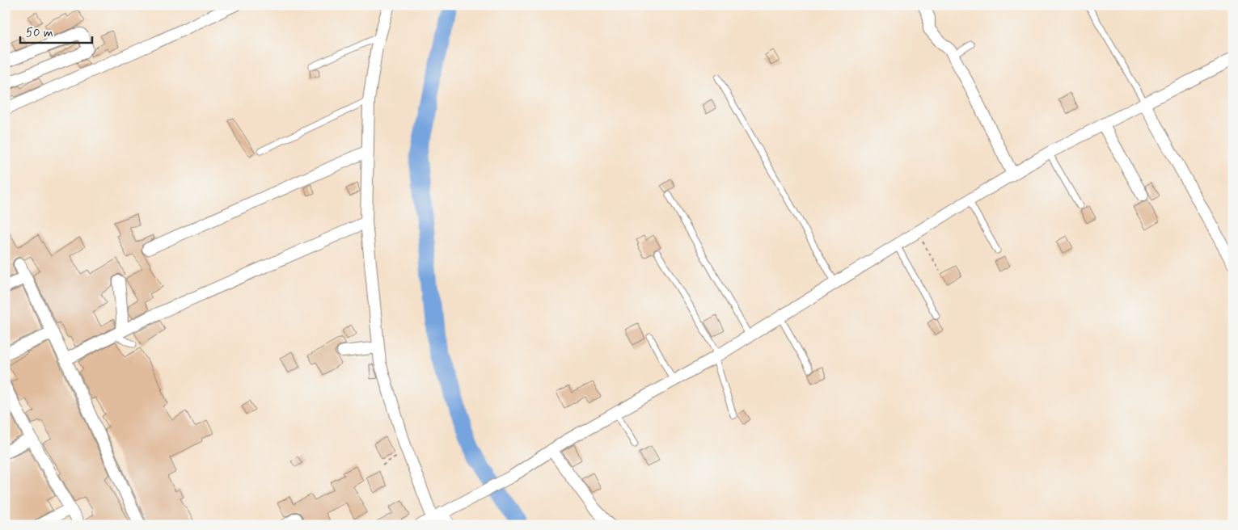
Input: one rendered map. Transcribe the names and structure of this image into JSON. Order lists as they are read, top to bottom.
{
  "scale_bar": "50 m"
}
